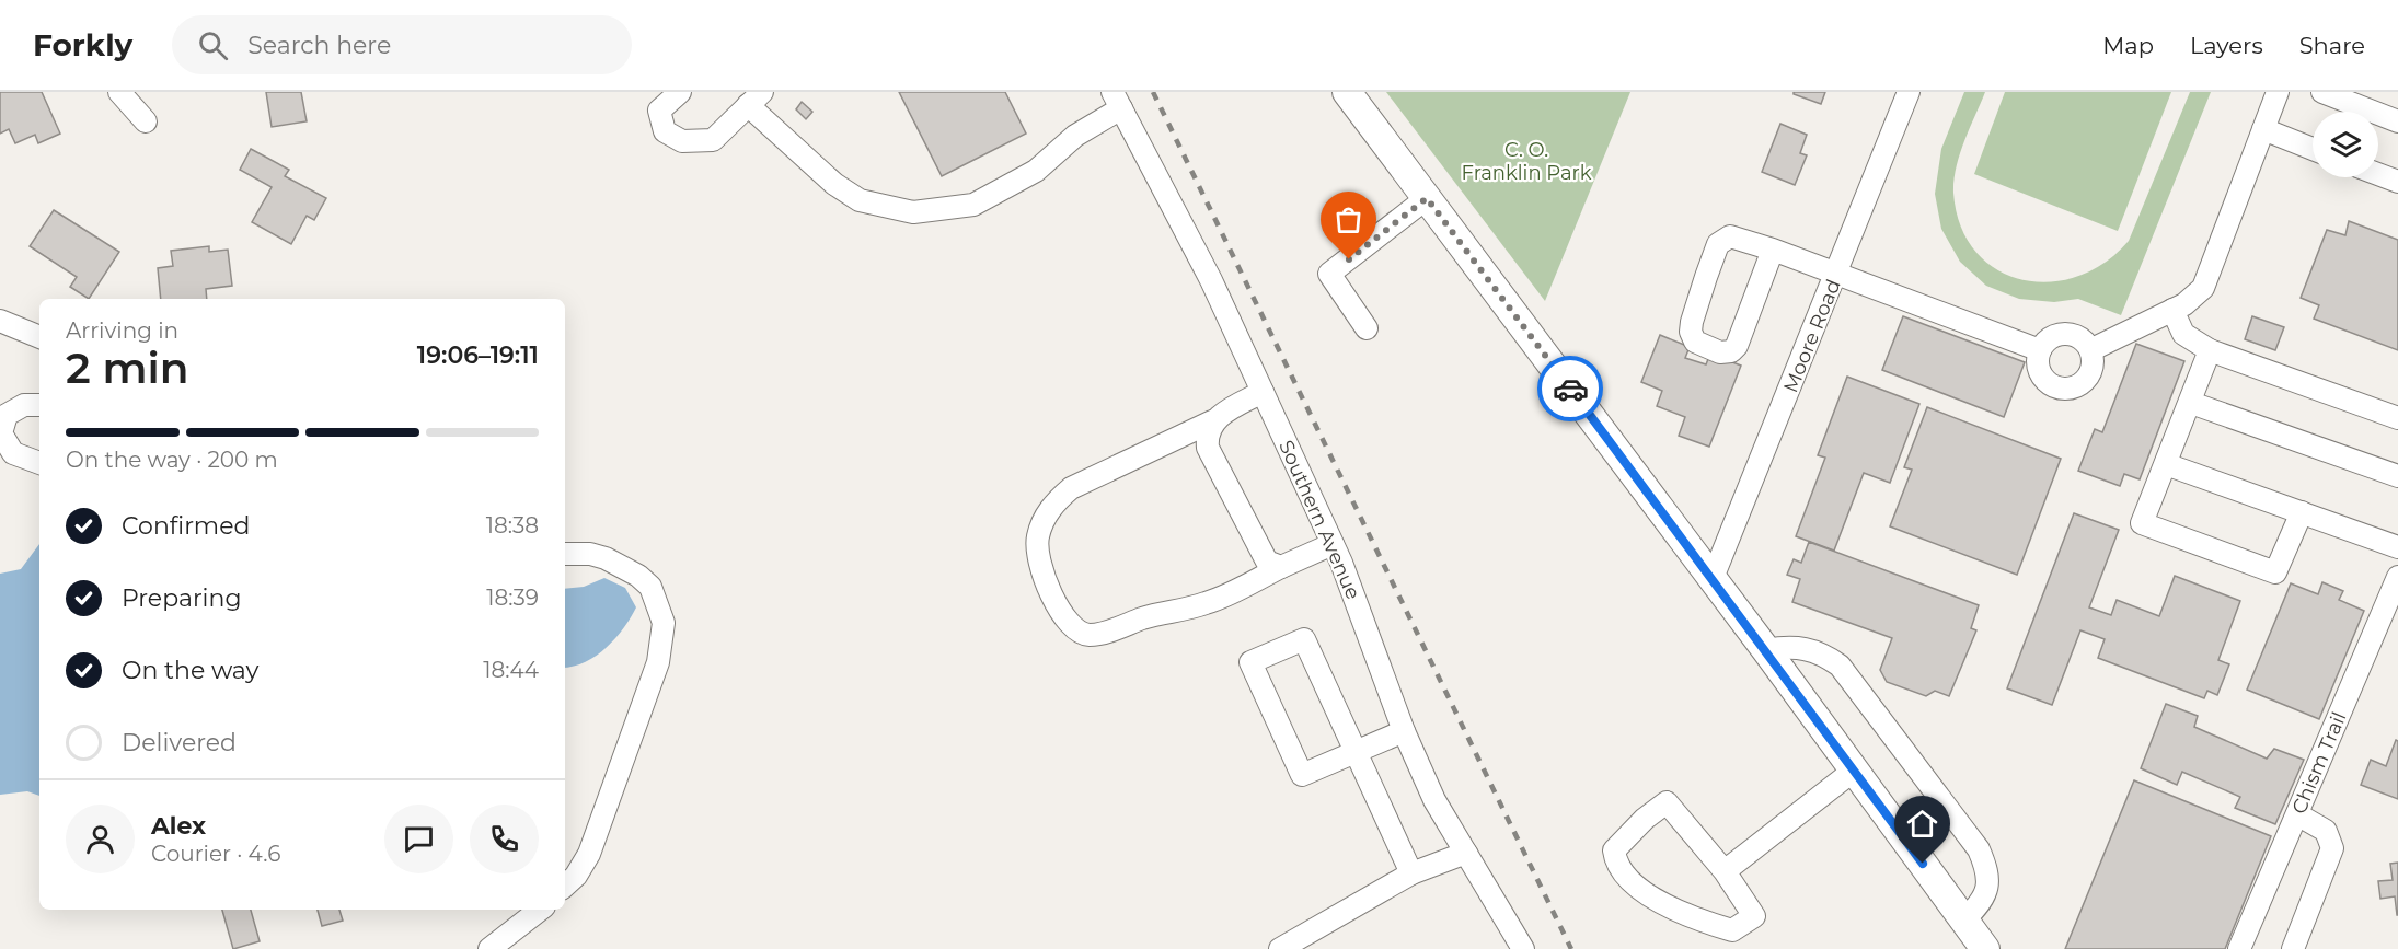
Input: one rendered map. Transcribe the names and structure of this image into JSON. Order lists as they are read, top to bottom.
{
  "streets": {
    "street": ["Moore Road", "Southern Avenue", "Chism Trail"]
  },
  "parks": ["C. O. Franklin Park"],
  "page": {
    "header": "Forkly",
    "search": "Search here",
    "nav": ["Map", "Layers", "Share"],
    "heading": ["2 min", "Arriving in", "19:06–19:11"],
    "panel": ["Alex", "Courier · 4.6"],
    "bar": "On the way · 200 m",
    "list": [
      ["Confirmed", "18:38"],
      ["Preparing", "18:39"],
      ["On the way", "18:44"],
      "Delivered"
    ]
  }
}
